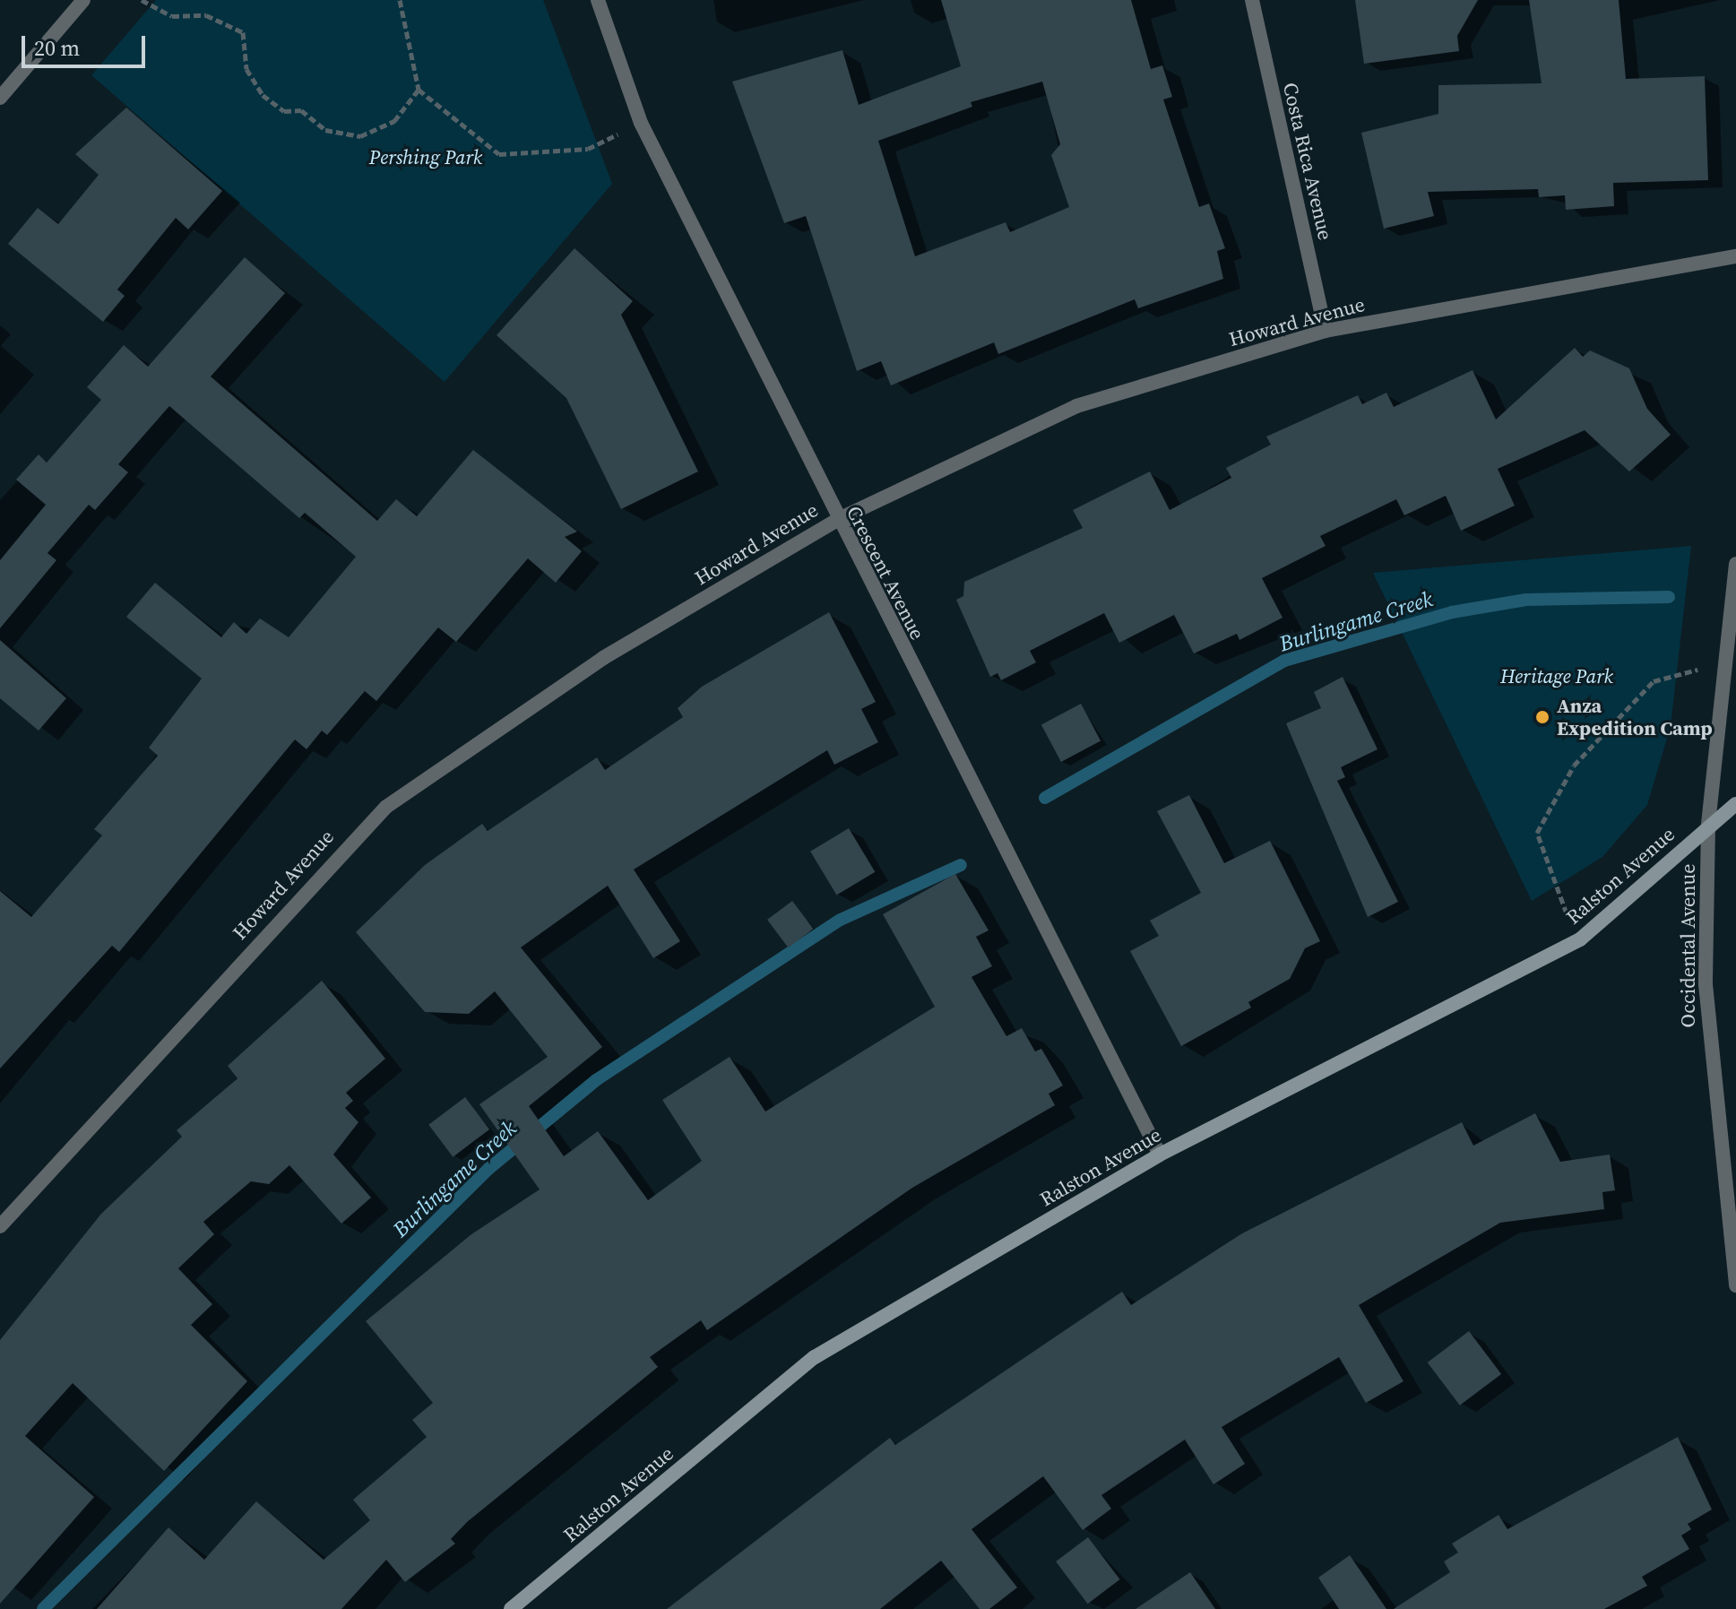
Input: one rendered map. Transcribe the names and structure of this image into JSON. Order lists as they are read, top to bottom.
{
  "streets": {
    "street": [
      "Costa Rica Avenue",
      "Howard Avenue",
      "Crescent Avenue",
      "Ralston Avenue",
      "Occidental Avenue"
    ]
  },
  "crossings": [
    ["Costa Rica Avenue", "Howard Avenue"],
    ["Howard Avenue", "Crescent Avenue"],
    ["Crescent Avenue", "Ralston Avenue"],
    ["Ralston Avenue", "Occidental Avenue"]
  ],
  "water": ["Burlingame Creek"],
  "parks": ["Pershing Park", "Heritage Park"],
  "places": ["Anza Expedition Camp"],
  "scale_bar": "20 m"
}
